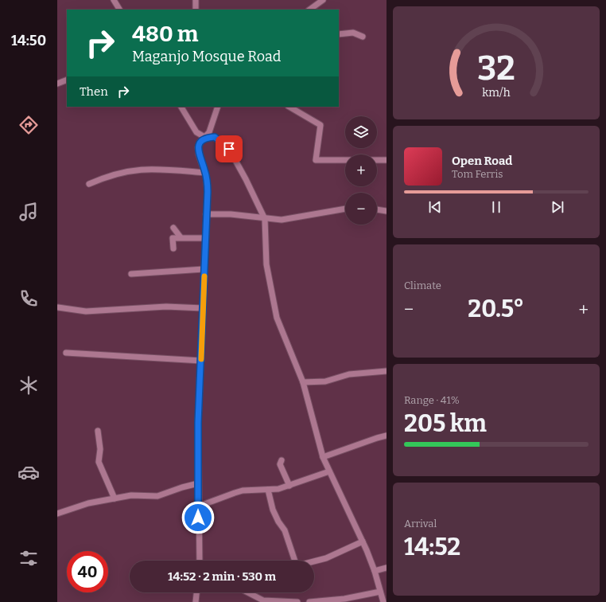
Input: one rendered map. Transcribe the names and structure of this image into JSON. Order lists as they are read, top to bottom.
{
  "page": {
    "tabs": "14:50",
    "turn": ["480 m", "Maganjo Mosque Road"],
    "then": "Then",
    "map_buttons": ["+", "−"],
    "song": ["Open Road", "Tom Ferris"],
    "tile": [
      "Climate",
      ["Range · 41%", "205 km"],
      ["Arrival", "14:52"]
    ],
    "heat": ["−", "20.5°", "+"],
    "limit": "40",
    "trip": "14:52 · 2 min · 530 m",
    "gauge": ["32", "km/h"]
  }
}
